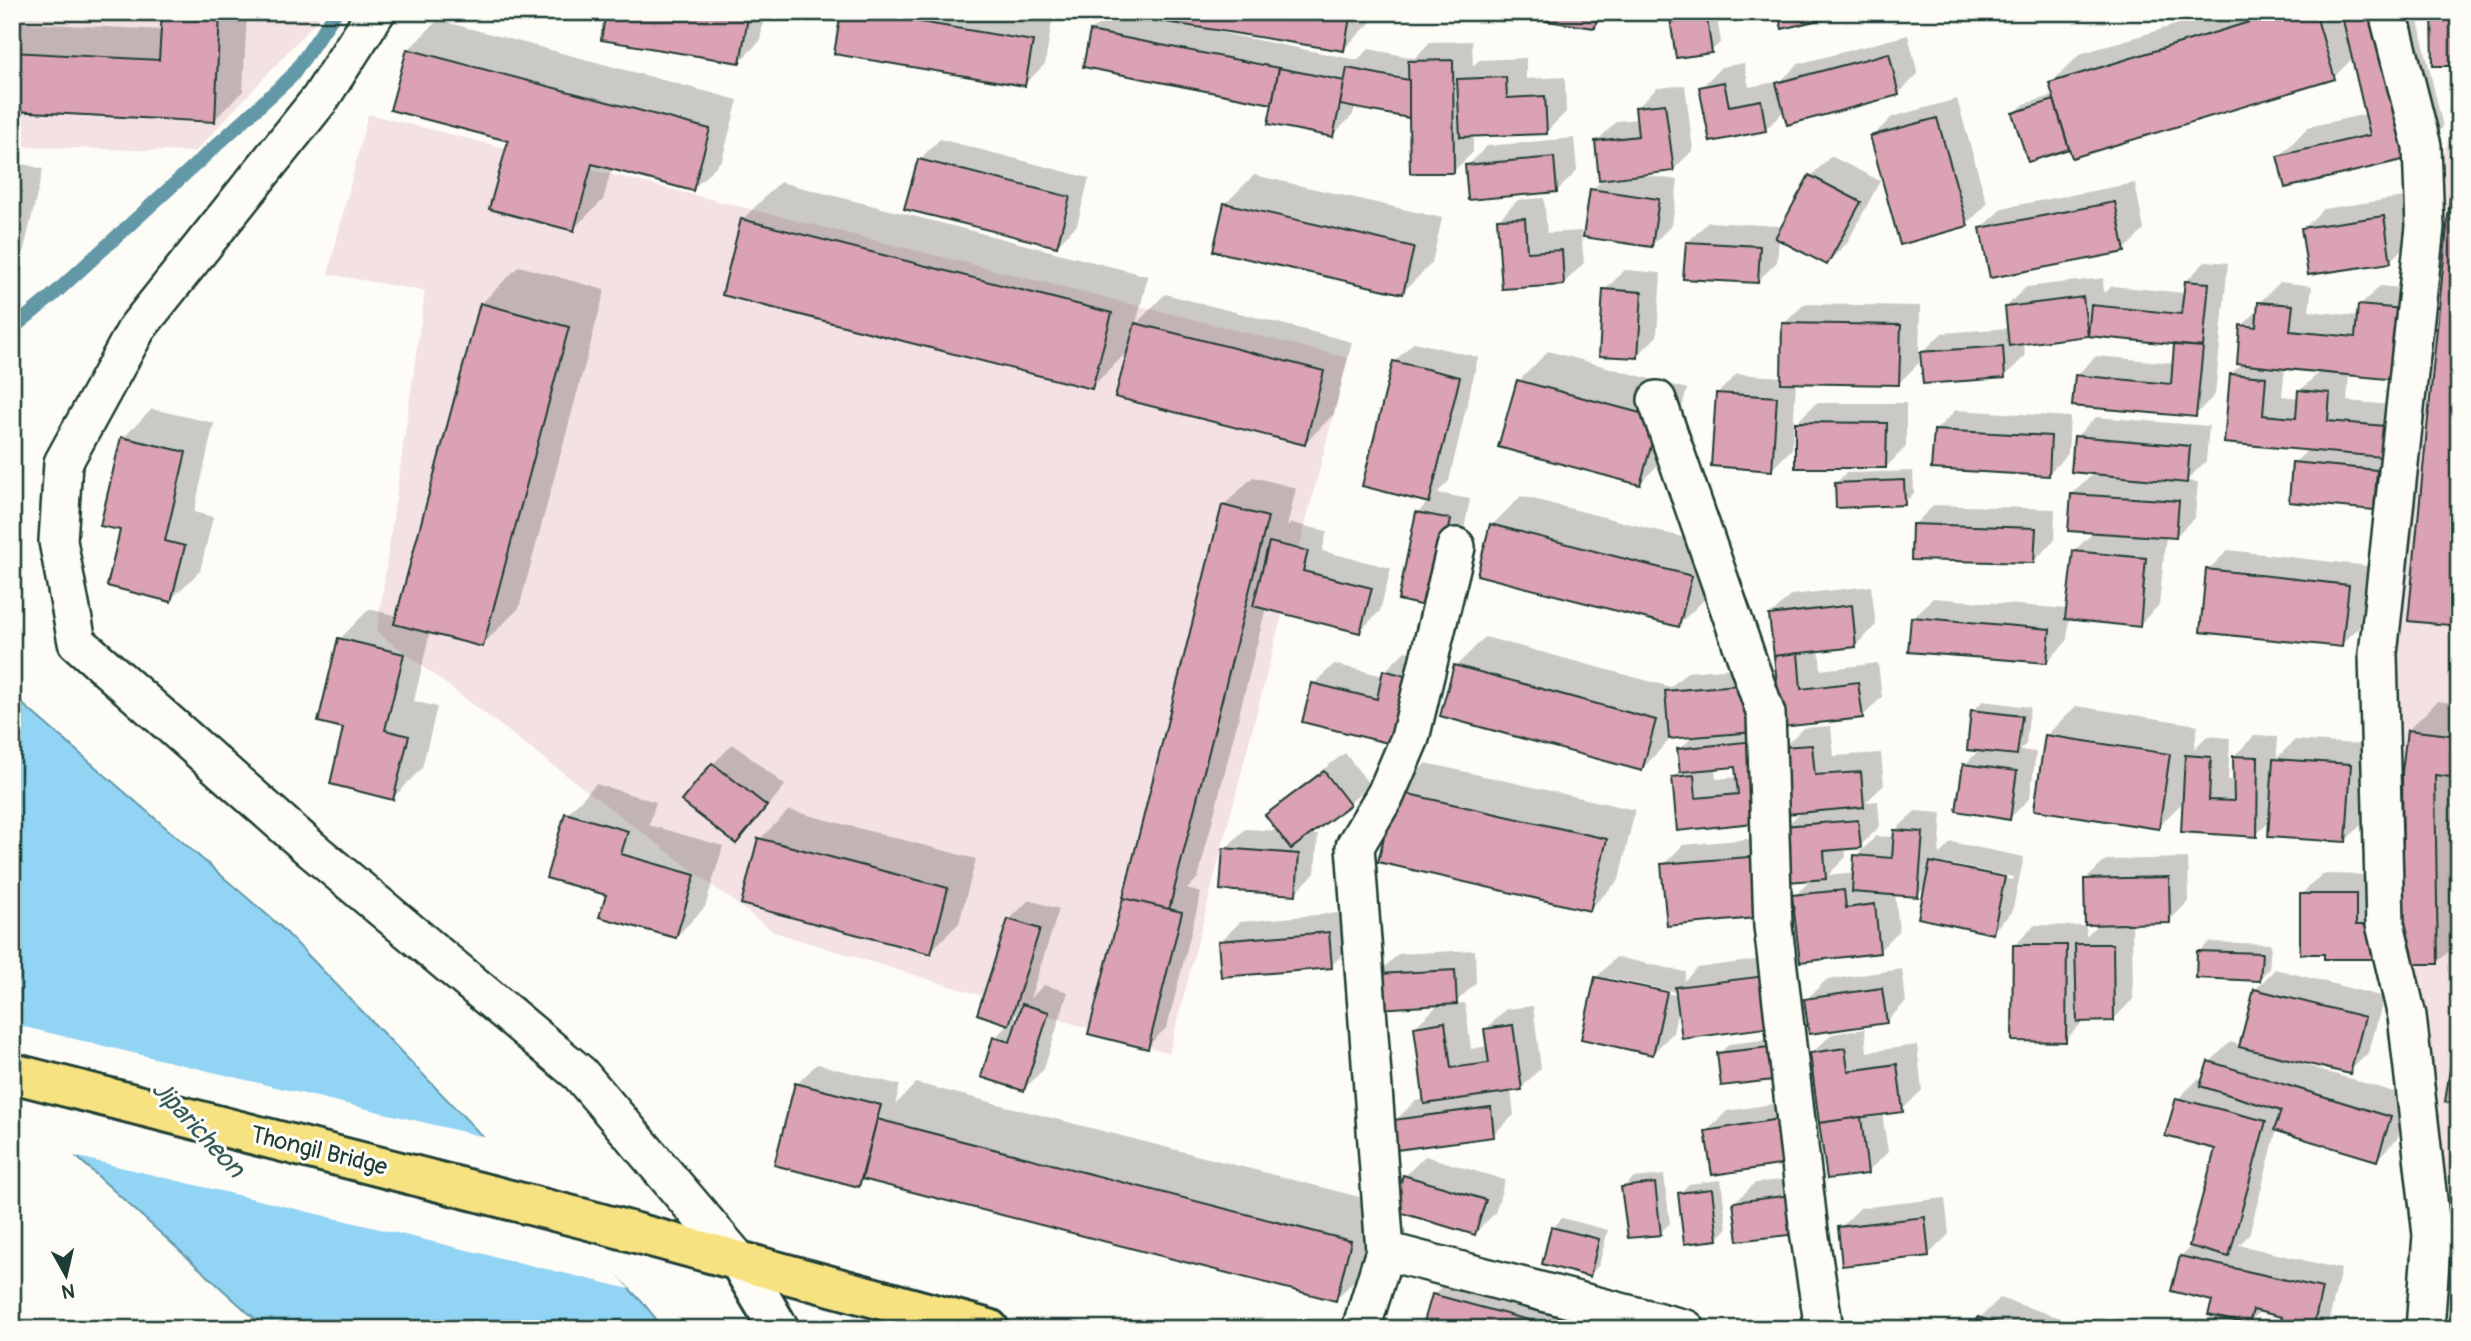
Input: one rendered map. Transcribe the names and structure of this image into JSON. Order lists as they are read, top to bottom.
{
  "streets": {
    "main road": ["Thongil Bridge"]
  },
  "water": ["Jiparicheon"],
  "north": "bottom"
}
